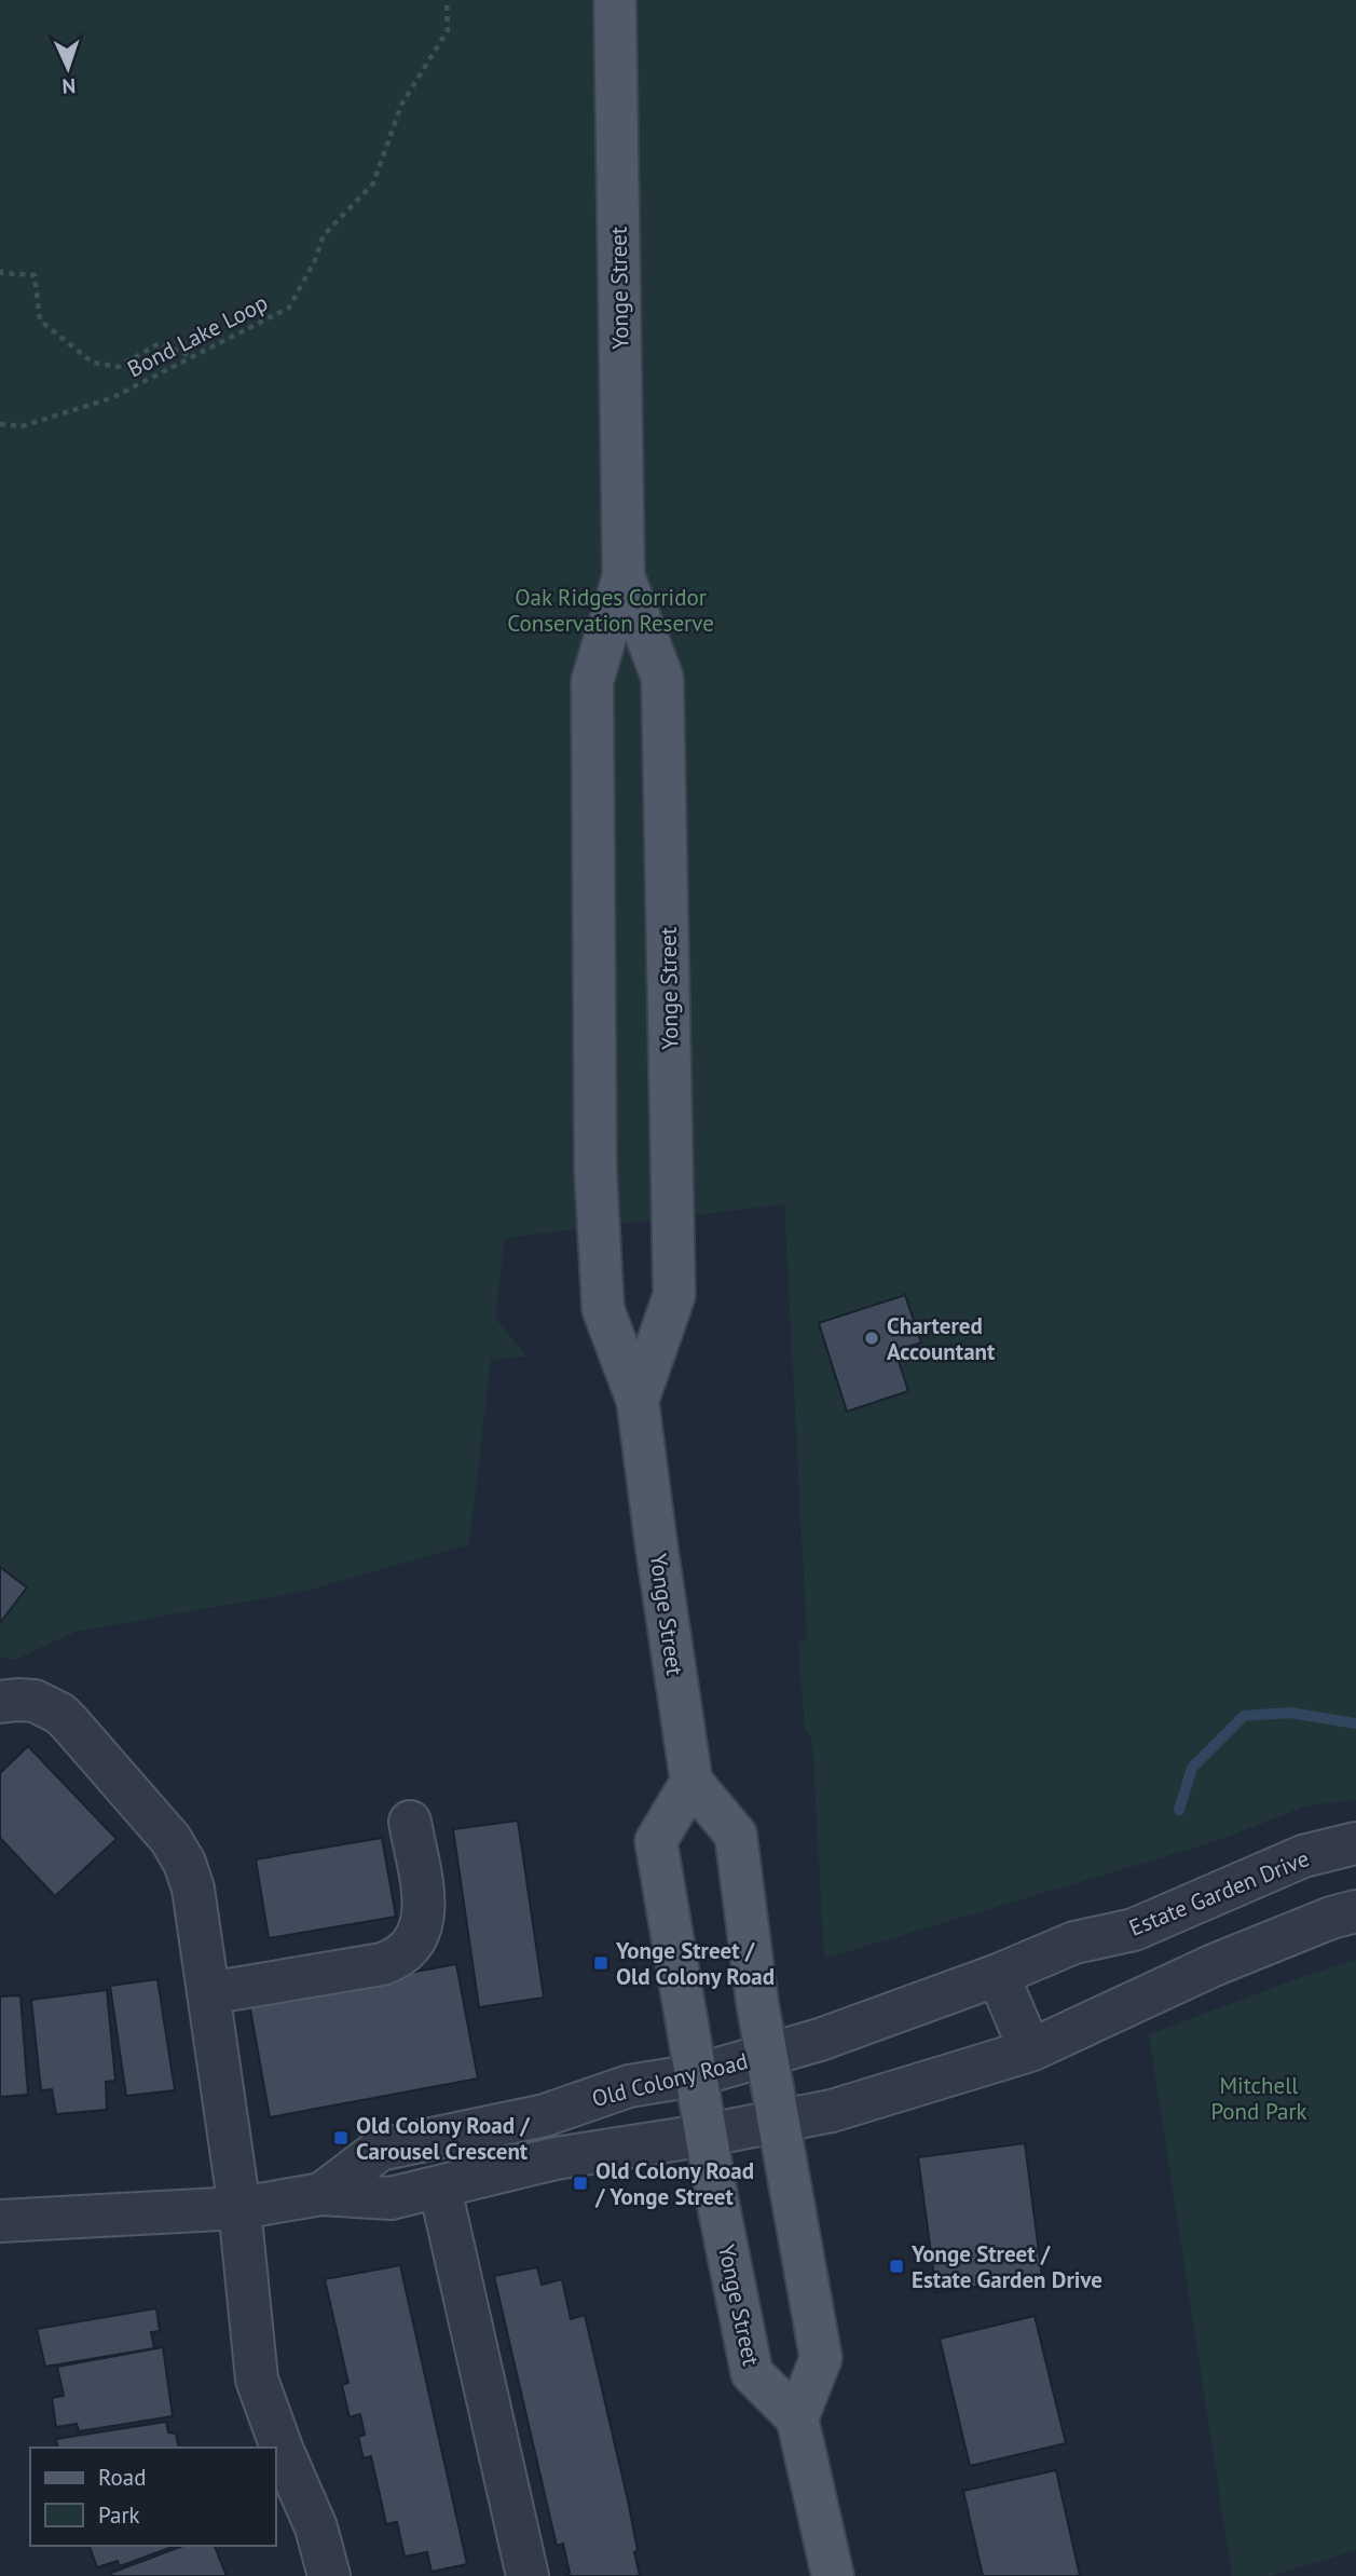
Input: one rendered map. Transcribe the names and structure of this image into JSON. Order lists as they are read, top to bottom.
{
  "streets": {
    "main road": ["Yonge Street"],
    "street": ["Estate Garden Drive", "Old Colony Road"],
    "path": ["Bond Lake Loop"]
  },
  "crossings": [
    ["Yonge Street", "Old Colony Road"],
    ["Estate Garden Drive", "Old Colony Road"]
  ],
  "parks": ["Oak Ridges Corridor Conservation Reserve", "Mitchell Pond Park"],
  "places": {
    "other": ["Chartered Accountant"],
    "transit": [
      "Yonge Street / Old Colony Road",
      "Old Colony Road / Carousel Crescent",
      "Old Colony Road / Yonge Street",
      "Yonge Street / Estate Garden Drive"
    ]
  },
  "legend": ["Road", "Park"],
  "north": "bottom"
}
